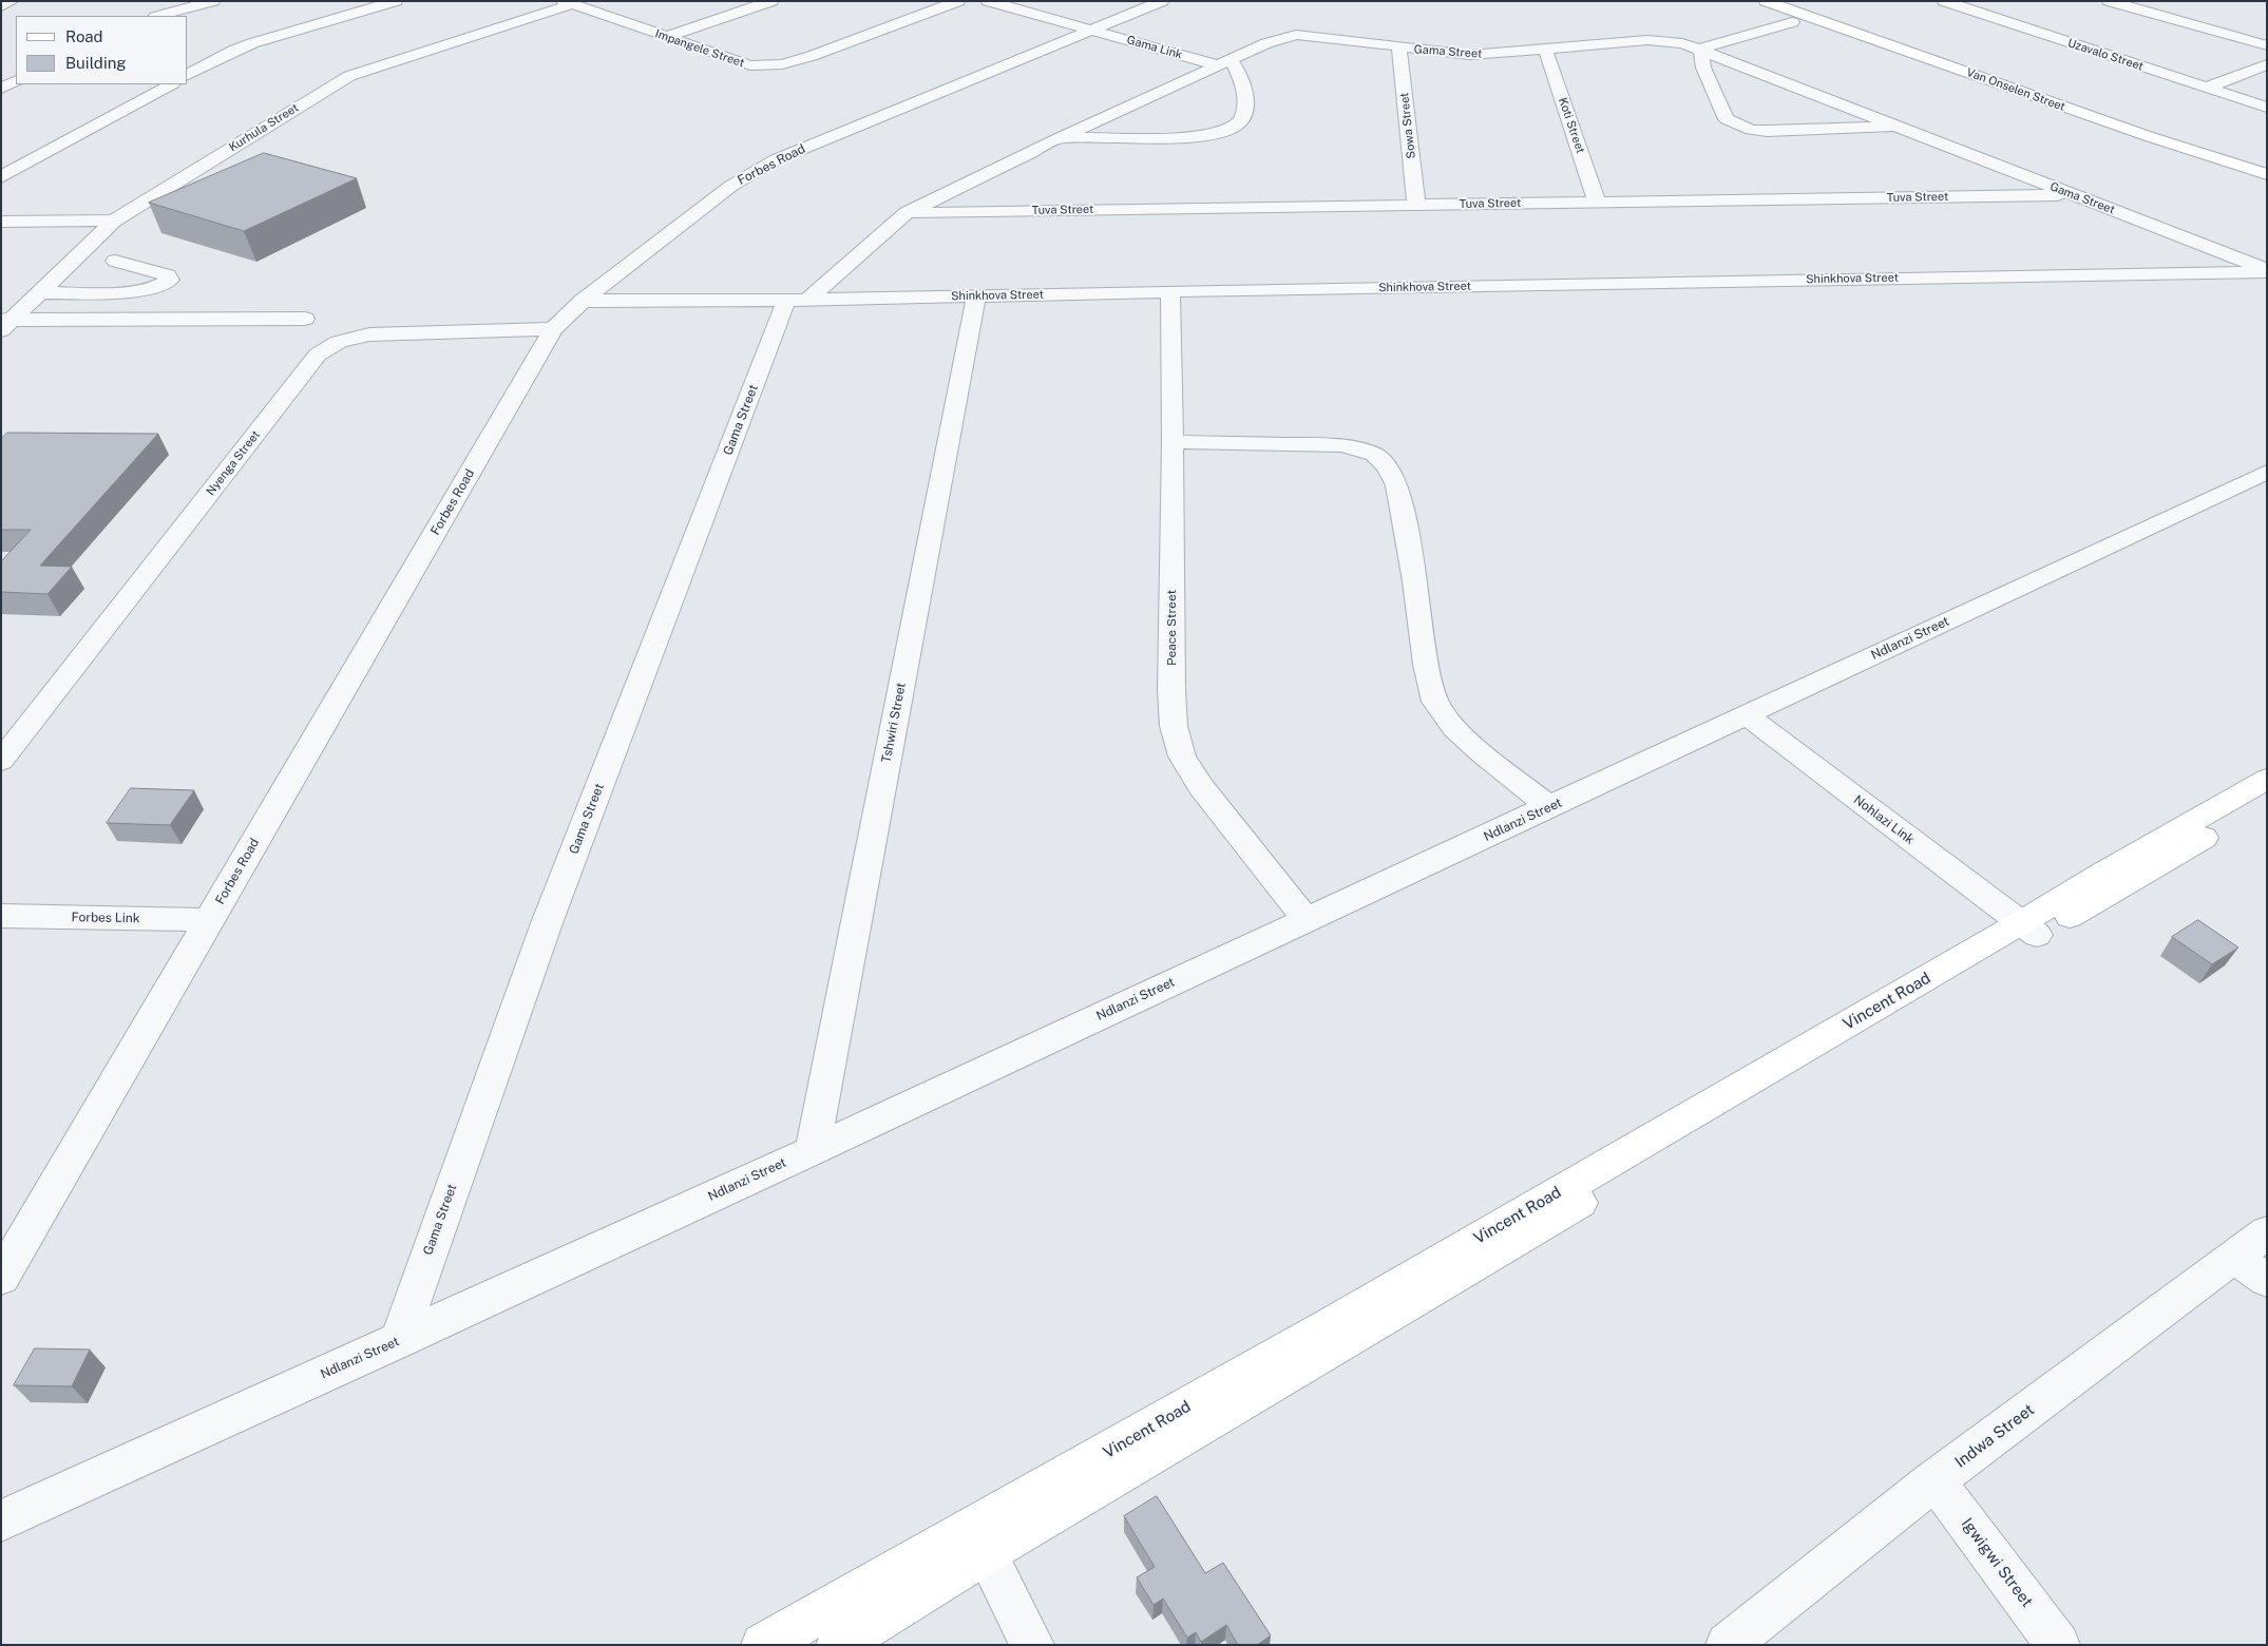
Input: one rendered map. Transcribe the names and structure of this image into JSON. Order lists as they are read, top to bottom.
{
  "streets": {
    "main road": ["Van Onselen Street", "Vincent Road"],
    "street": [
      "Gama Link",
      "Impangele Street",
      "Gama Street",
      "Uzavalo Street",
      "Sowa Street",
      "Koti Street",
      "Kurhula Street",
      "Forbes Road",
      "Tuva Street",
      "Shinkhova Street",
      "Nyenga Street",
      "Peace Street",
      "Ndlanzi Street",
      "Tshwiri Street",
      "Nohlazi Link",
      "Forbes Link",
      "Indwa Street",
      "Igwigwi Street"
    ]
  },
  "crossings": [
    ["Gama Link", "Gama Street"],
    ["Gama Link", "Forbes Road"],
    ["Impangele Street", "Kurhula Street"],
    ["Gama Street", "Sowa Street"],
    ["Gama Street", "Koti Street"],
    ["Gama Street", "Tuva Street"],
    ["Gama Street", "Shinkhova Street"],
    ["Gama Street", "Ndlanzi Street"],
    ["Sowa Street", "Tuva Street"],
    ["Koti Street", "Tuva Street"],
    ["Forbes Road", "Shinkhova Street"],
    ["Forbes Road", "Nyenga Street"],
    ["Forbes Road", "Forbes Link"],
    ["Shinkhova Street", "Peace Street"],
    ["Shinkhova Street", "Tshwiri Street"],
    ["Peace Street", "Ndlanzi Street"],
    ["Ndlanzi Street", "Tshwiri Street"],
    ["Ndlanzi Street", "Nohlazi Link"],
    ["Nohlazi Link", "Vincent Road"],
    ["Indwa Street", "Igwigwi Street"]
  ],
  "legend": ["Road", "Building"]
}
